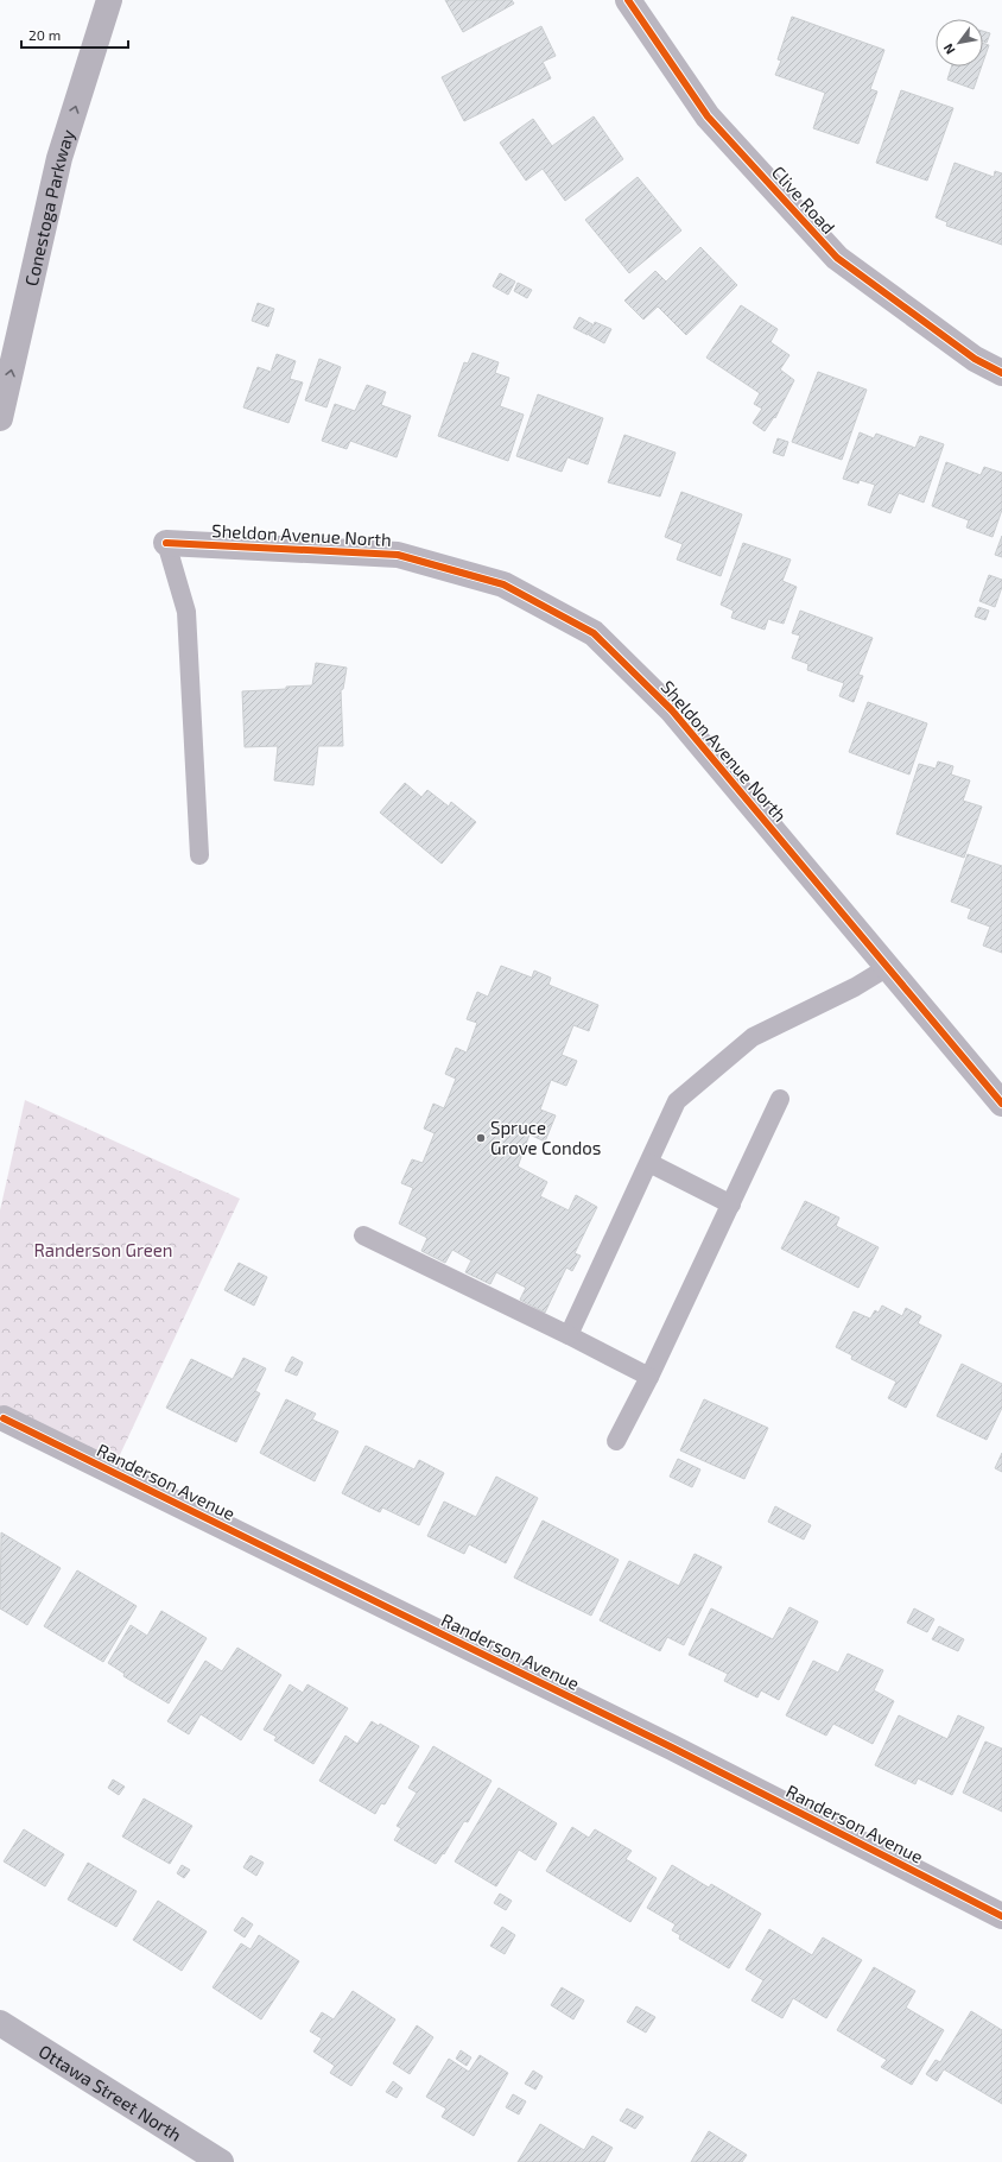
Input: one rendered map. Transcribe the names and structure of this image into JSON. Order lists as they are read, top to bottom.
{
  "streets": {
    "highway": ["Conestoga Parkway"],
    "main road": ["Ottawa Street North"],
    "street": ["Clive Road", "Sheldon Avenue North", "Randerson Avenue"]
  },
  "one_way": ["Conestoga Parkway"],
  "parks": ["Randerson Green"],
  "places": ["Spruce Grove Condos"],
  "scale_bar": "20 m",
  "north": "bottom left"
}
